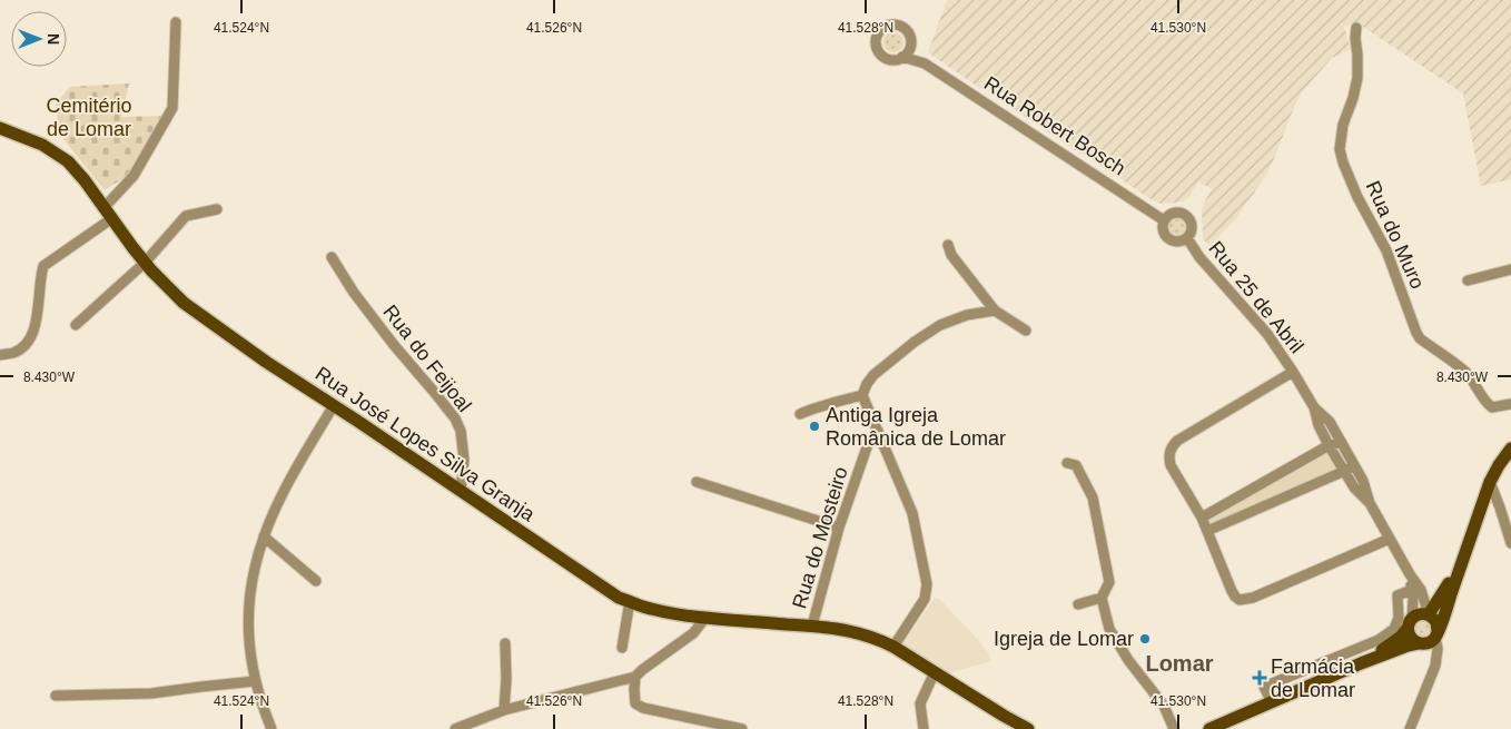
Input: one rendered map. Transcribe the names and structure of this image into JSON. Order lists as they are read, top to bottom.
{
  "streets": {
    "main road": ["Rua José Lopes Silva Granja"],
    "street": [
      "Rua Robert Bosch",
      "Rua do Muro",
      "Rua 25 de Abril",
      "Rua do Feijoal",
      "Rua do Mosteiro"
    ]
  },
  "crossings": [
    ["Rua Robert Bosch", "Rua 25 de Abril"],
    ["Rua do Feijoal", "Rua José Lopes Silva Granja"],
    ["Rua José Lopes Silva Granja", "Rua do Mosteiro"]
  ],
  "districts": ["Lomar"],
  "parks": ["Cemitério de Lomar"],
  "places": {
    "other": ["Antiga Igreja Românica de Lomar", "Igreja de Lomar"],
    "health": ["Farmácia de Lomar"]
  },
  "north": "right",
  "coordinates": [
    "41.524°N",
    "41.526°N",
    "41.528°N",
    "41.530°N",
    "8.430°W"
  ]
}
